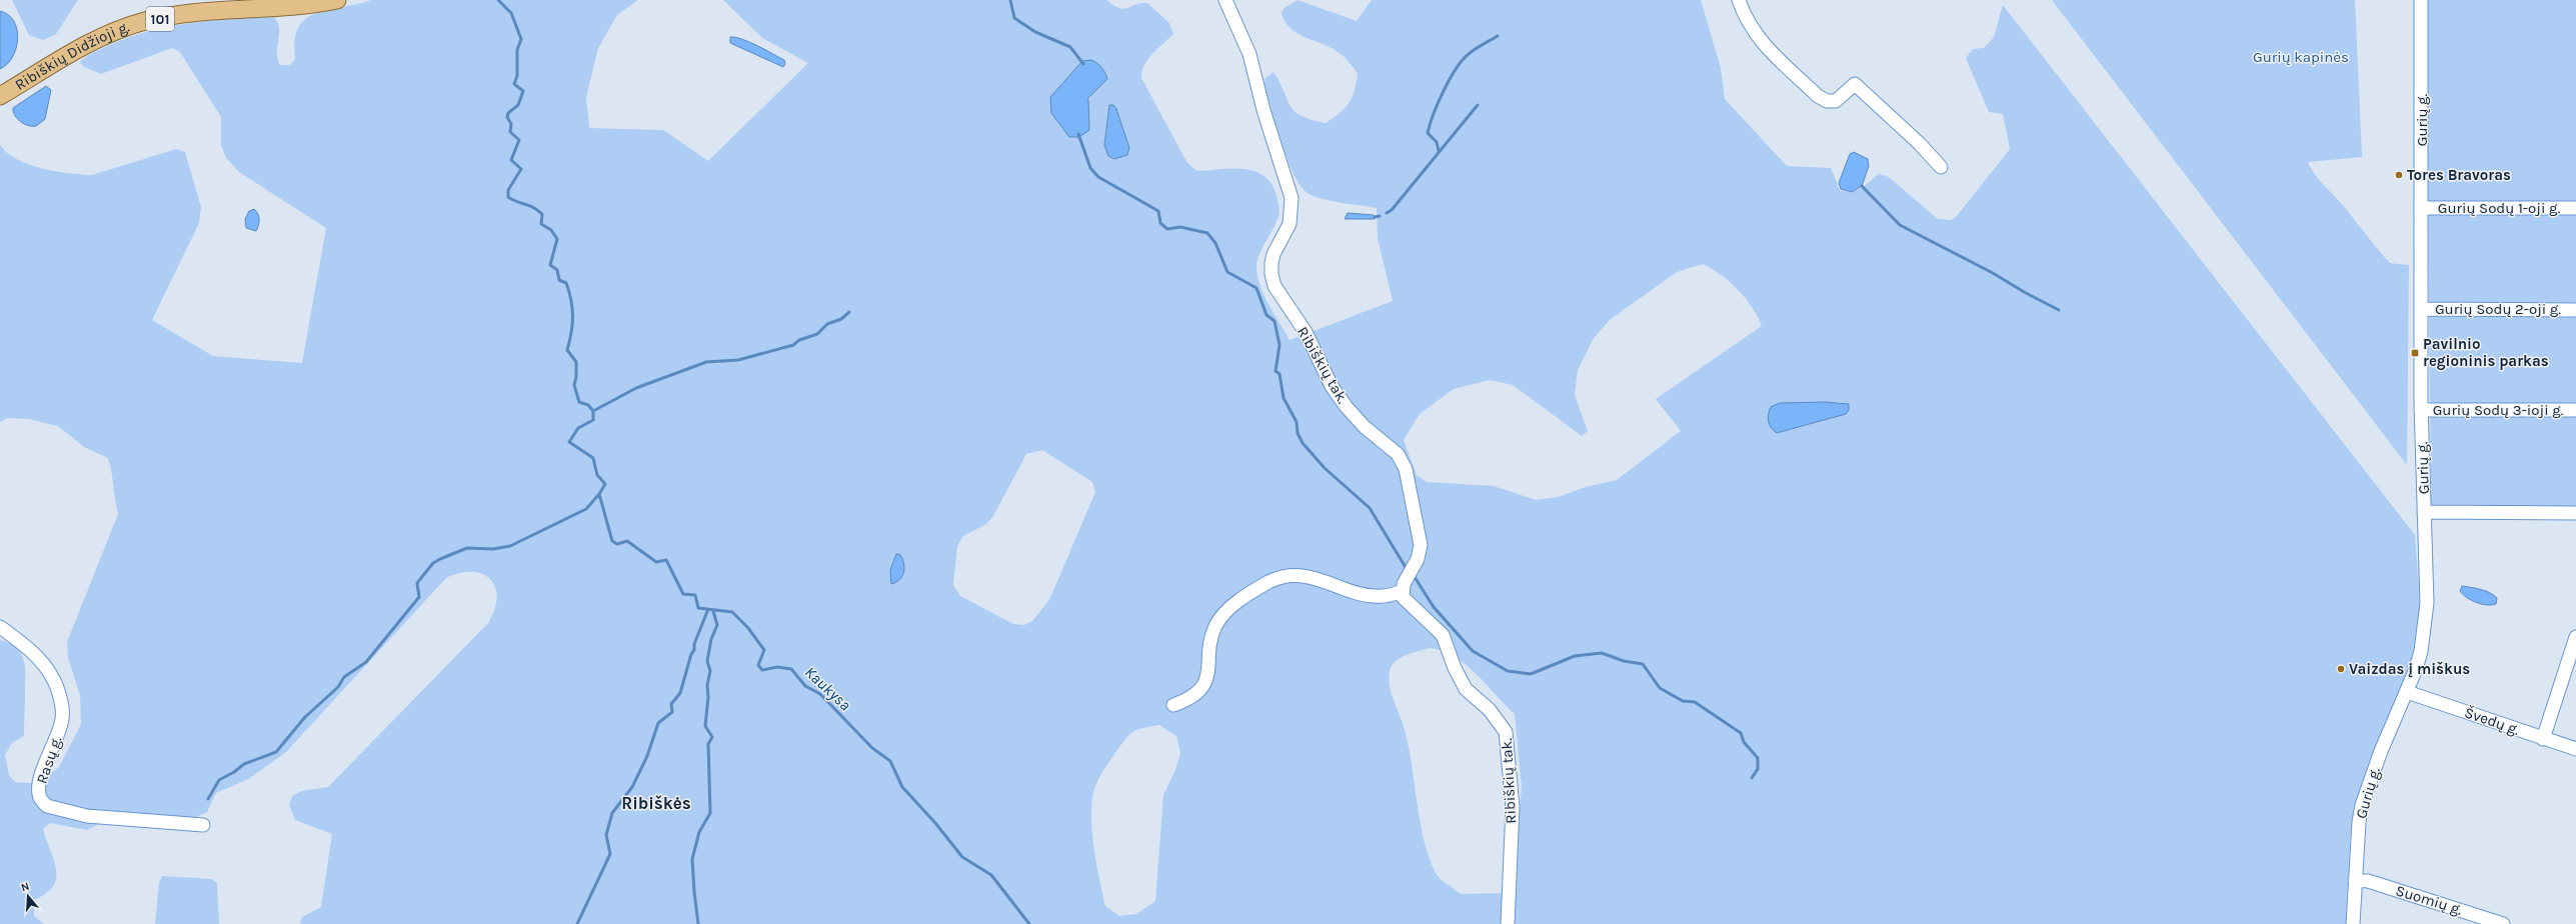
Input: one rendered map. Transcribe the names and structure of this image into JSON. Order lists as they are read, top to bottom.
{
  "streets": {
    "main road": ["101", "Ribiškių Didžioji g."],
    "street": [
      "Gurių g.",
      "Gurių Sodų 1-oji g.",
      "Gurių Sodų 2-oji g.",
      "Ribiškių tak.",
      "Gurių Sodų 3-ioji g.",
      "Švedų g.",
      "Rasų g.",
      "Suomių g."
    ]
  },
  "crossings": [
    ["Gurių g.", "Gurių Sodų 1-oji g."],
    ["Gurių g.", "Gurių Sodų 2-oji g."],
    ["Gurių g.", "Gurių Sodų 3-ioji g."],
    ["Gurių g.", "Švedų g."],
    ["Gurių g.", "Suomių g."]
  ],
  "districts": ["Ribiškės"],
  "water": ["Kaukysa"],
  "parks": ["Gurių kapinės"],
  "places": {
    "other": ["Tores Bravoras", "Vaizdas į miškus"],
    "transit": ["Pavilnio regioninis parkas"]
  },
  "north": "top"
}
